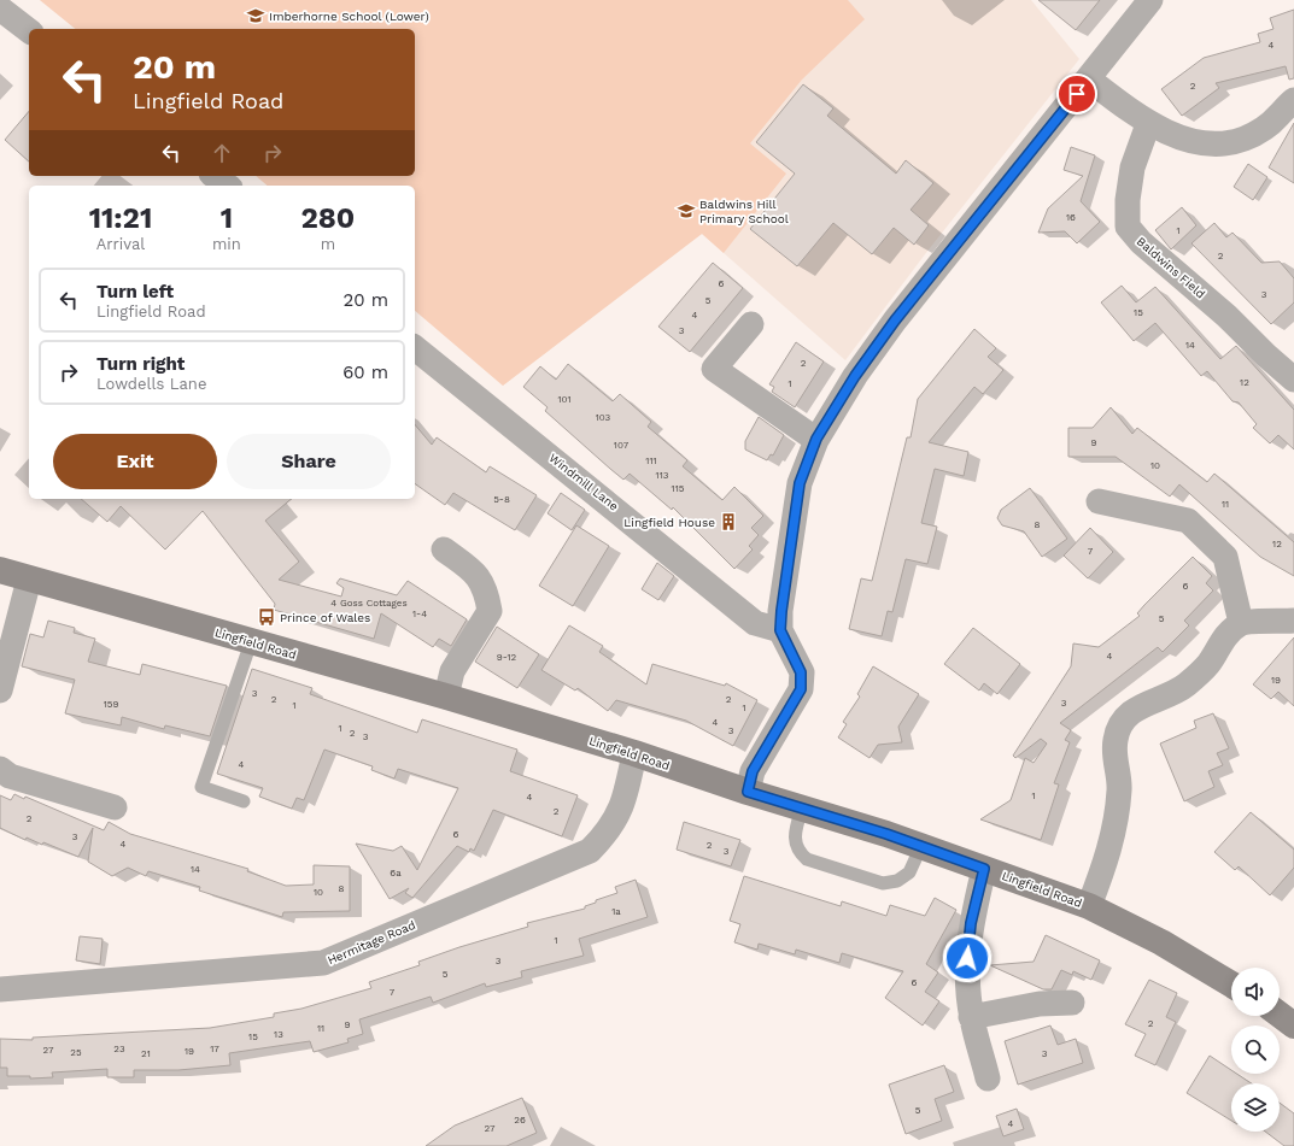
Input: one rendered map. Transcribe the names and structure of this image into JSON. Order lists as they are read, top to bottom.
{
  "streets": {
    "street": [
      "Baldwins Field",
      "Windmill Lane",
      "Lingfield Road",
      "Hermitage Road"
    ]
  },
  "crossings": [
    ["Lingfield Road", "Hermitage Road"]
  ],
  "places": {
    "school or university": ["Imberhorne School (Lower)", "Baldwins Hill Primary School"],
    "building": ["Lingfield House"],
    "bus stop": ["Prince of Wales"]
  },
  "house_numbers": [
    "4",
    "2",
    "16",
    "1",
    "2",
    "6",
    "3",
    "5",
    "15",
    "4",
    "3",
    "14",
    "2",
    "12",
    "1",
    "101",
    "103",
    "9",
    "107",
    "111",
    "10",
    "113",
    "115",
    "5-8",
    "11",
    "8",
    "12",
    "7",
    "6",
    "4 Goss Cottages",
    "1-4",
    "5",
    "4",
    "9-12",
    "19",
    "3",
    "2",
    "2",
    "3",
    "159",
    "1",
    "1",
    "4",
    "1",
    "3",
    "2",
    "3",
    "4",
    "1",
    "4",
    "2",
    "2",
    "6",
    "3",
    "4",
    "2",
    "3",
    "14",
    "6a",
    "8",
    "10",
    "1a",
    "1",
    "3",
    "5",
    "6",
    "7",
    "2",
    "9",
    "11",
    "13",
    "15",
    "23",
    "17",
    "27",
    "19",
    "25",
    "21",
    "3",
    "5",
    "26",
    "4",
    "27"
  ],
  "page": {
    "turn": ["20 m", "Lingfield Road"],
    "eta": [
      "11:21",
      "Arrival",
      "1",
      "min",
      "280",
      "m"
    ],
    "list": [
      {
        "name": "Turn left",
        "note": "Lingfield Road",
        "value": "20 m"
      },
      {
        "name": "Turn right",
        "note": "Lowdells Lane",
        "value": "60 m"
      }
    ],
    "buttons": ["Exit", "Share"]
  }
}
